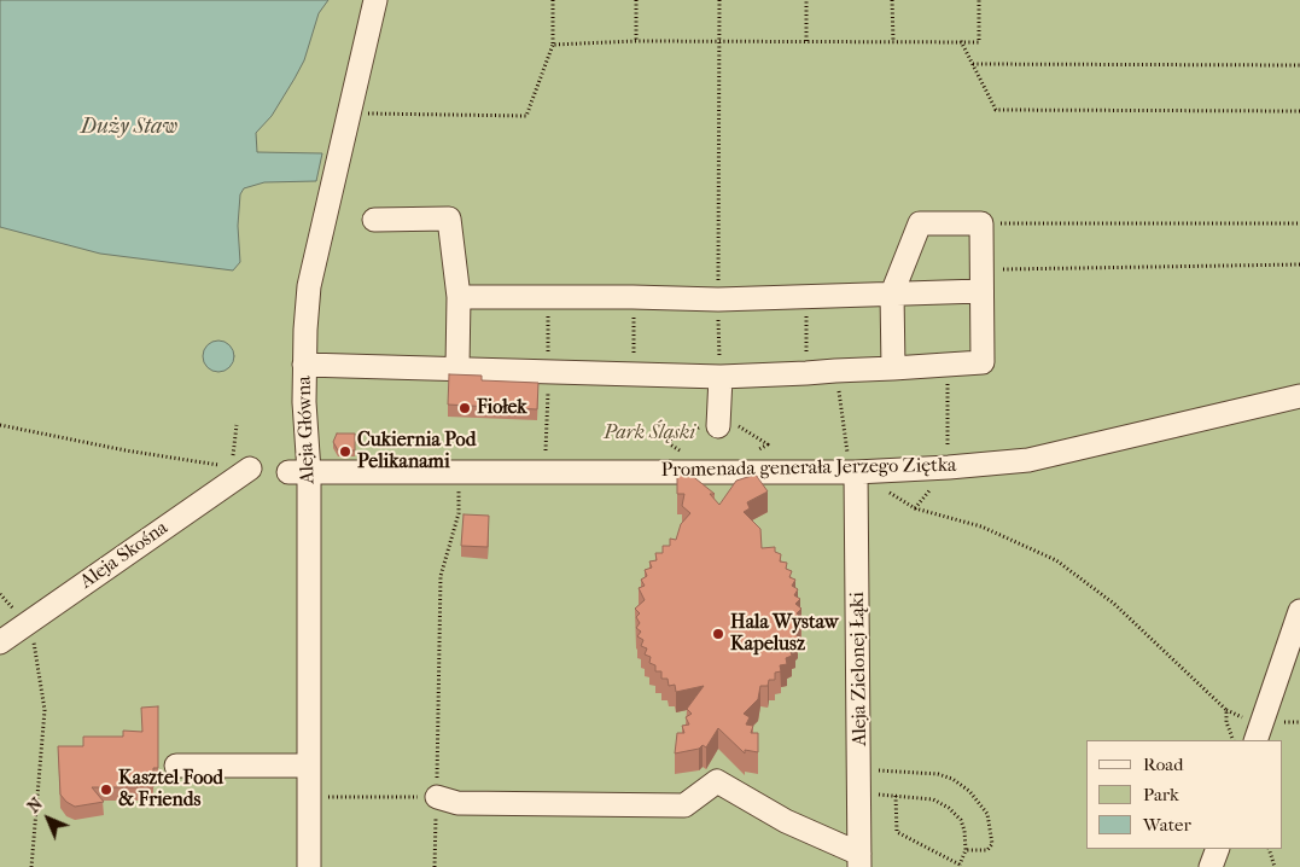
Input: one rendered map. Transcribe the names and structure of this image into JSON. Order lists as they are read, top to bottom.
{
  "streets": {
    "street": [
      "Aleja Główna",
      "Promenada generała Jerzego Ziętka",
      "Aleja Skośna",
      "Aleja Zielonej Łąki"
    ]
  },
  "crossings": [
    ["Aleja Główna", "Promenada generała Jerzego Ziętka"],
    ["Promenada generała Jerzego Ziętka", "Aleja Zielonej Łąki"]
  ],
  "water": ["Duży Staw"],
  "parks": ["Park Śląski"],
  "places": [
    "Fiołek",
    "Cukiernia Pod Pelikanami",
    "Hala Wystaw Kapelusz",
    "Kasztel Food & Friends"
  ],
  "legend": ["Road", "Park", "Water"],
  "north": "top left"
}
